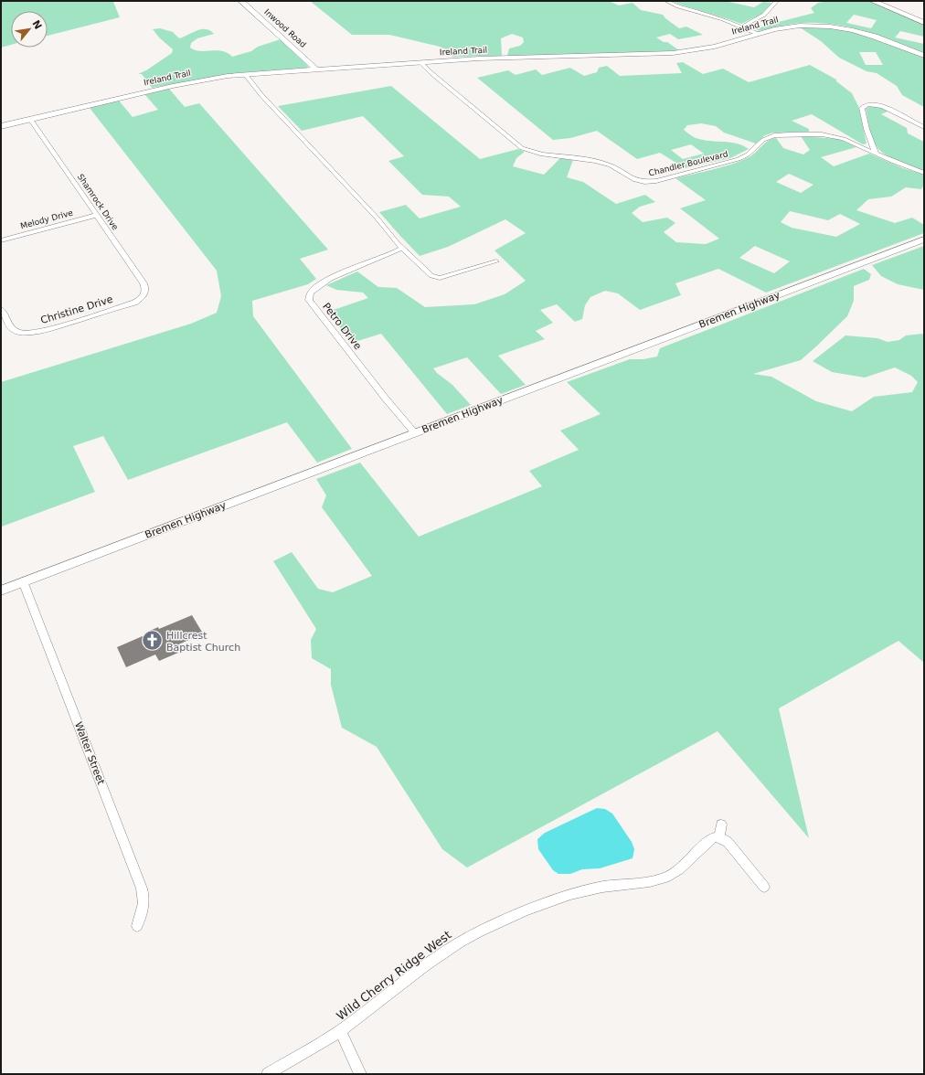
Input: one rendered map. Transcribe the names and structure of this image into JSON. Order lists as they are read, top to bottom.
{
  "streets": {
    "street": [
      "Ireland Trail",
      "Inwood Road",
      "Chandler Boulevard",
      "Shamrock Drive",
      "Melody Drive",
      "Christine Drive",
      "Bremen Highway",
      "Petro Drive",
      "Walter Street",
      "Wild Cherry Ridge West"
    ]
  },
  "crossings": [
    ["Ireland Trail", "Inwood Road"],
    ["Ireland Trail", "Chandler Boulevard"],
    ["Ireland Trail", "Shamrock Drive"],
    ["Shamrock Drive", "Melody Drive"],
    ["Shamrock Drive", "Christine Drive"],
    ["Bremen Highway", "Petro Drive"],
    ["Bremen Highway", "Walter Street"]
  ],
  "places": {
    "church": ["Hillcrest Baptist Church"]
  },
  "north": "top right"
}
